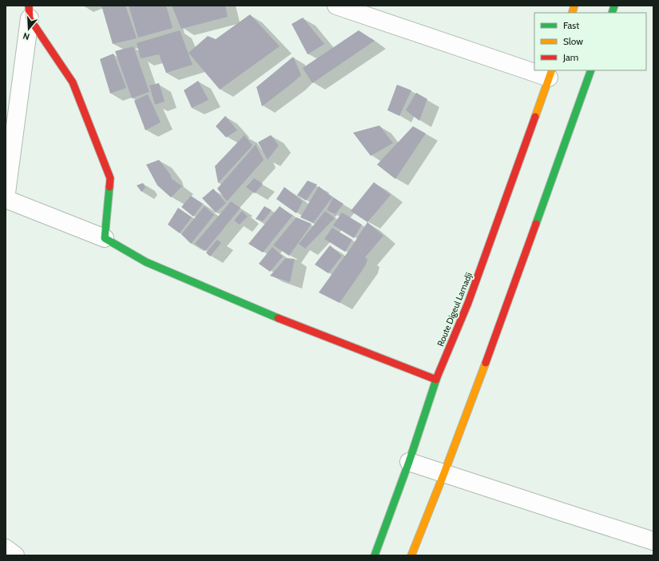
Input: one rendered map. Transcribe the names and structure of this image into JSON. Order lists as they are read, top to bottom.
{
  "streets": {
    "main road": ["Route Digeul Lamadji"]
  },
  "legend": ["Fast", "Slow", "Jam"],
  "north": "bottom"
}
